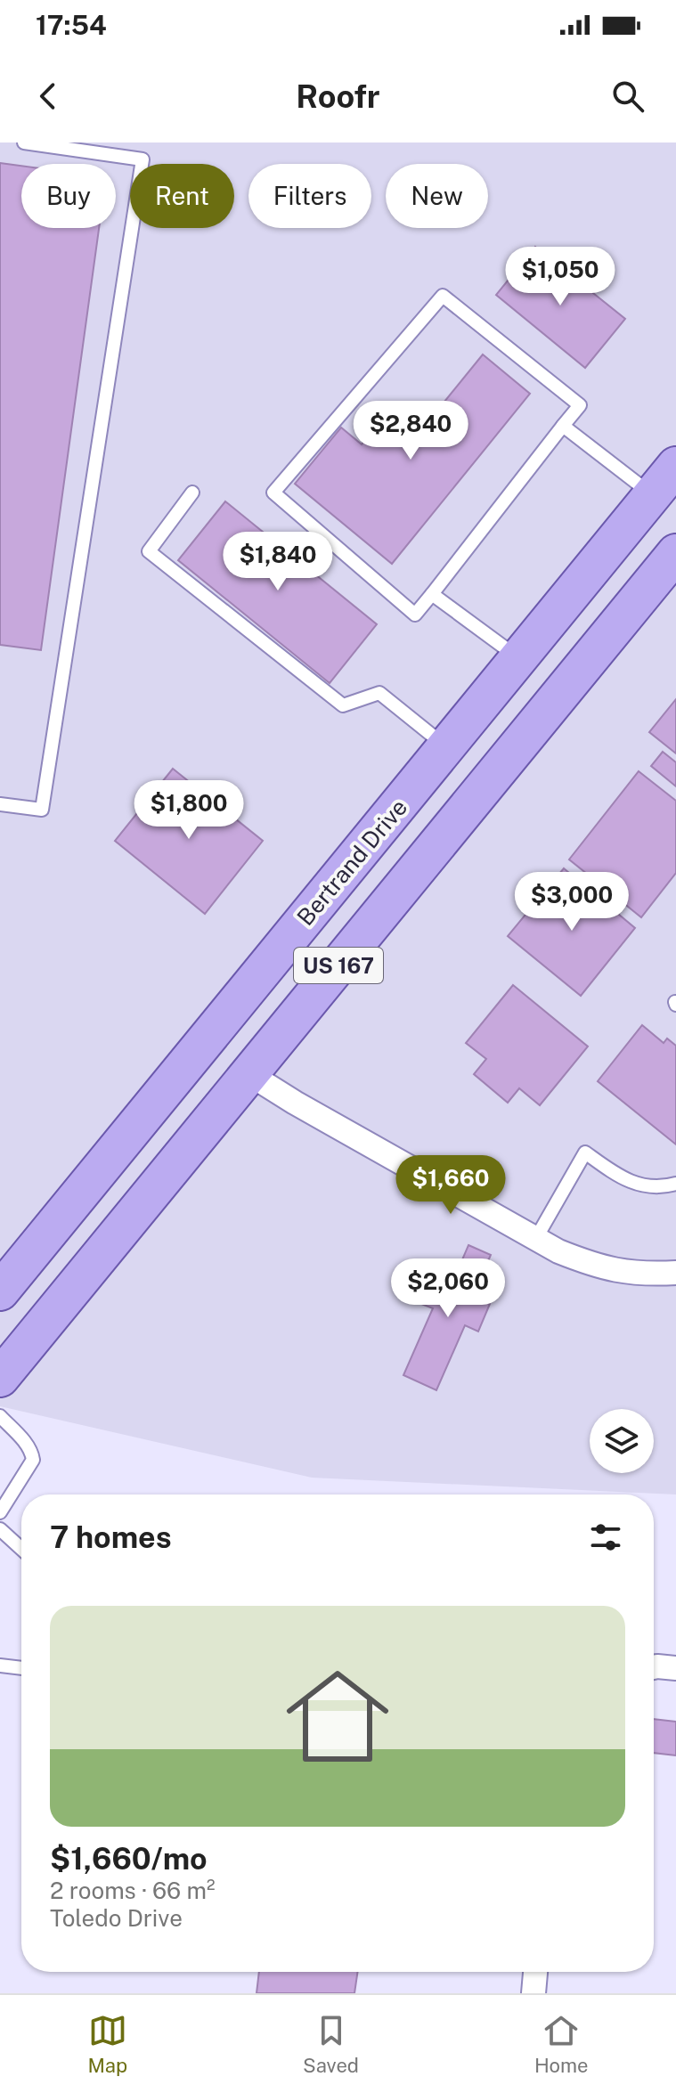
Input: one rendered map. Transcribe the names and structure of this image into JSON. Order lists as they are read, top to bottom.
{
  "streets": {
    "main road": ["Bertrand Drive", "US 167"]
  },
  "page": {
    "status": "17:54",
    "header": "Roofr",
    "chip": [
      "Buy",
      "Rent",
      "Filters",
      "New"
    ],
    "price": [
      "$1,050",
      "$2,840",
      "$1,840",
      "$1,800",
      "$3,000",
      "$1,660",
      "$2,060"
    ],
    "heading": "7 homes",
    "list": [
      {
        "name": "$1,660/mo",
        "note": "2 rooms · 66 m² · Toledo Drive"
      }
    ],
    "tabs": ["Map", "Saved", "Home"]
  }
}
